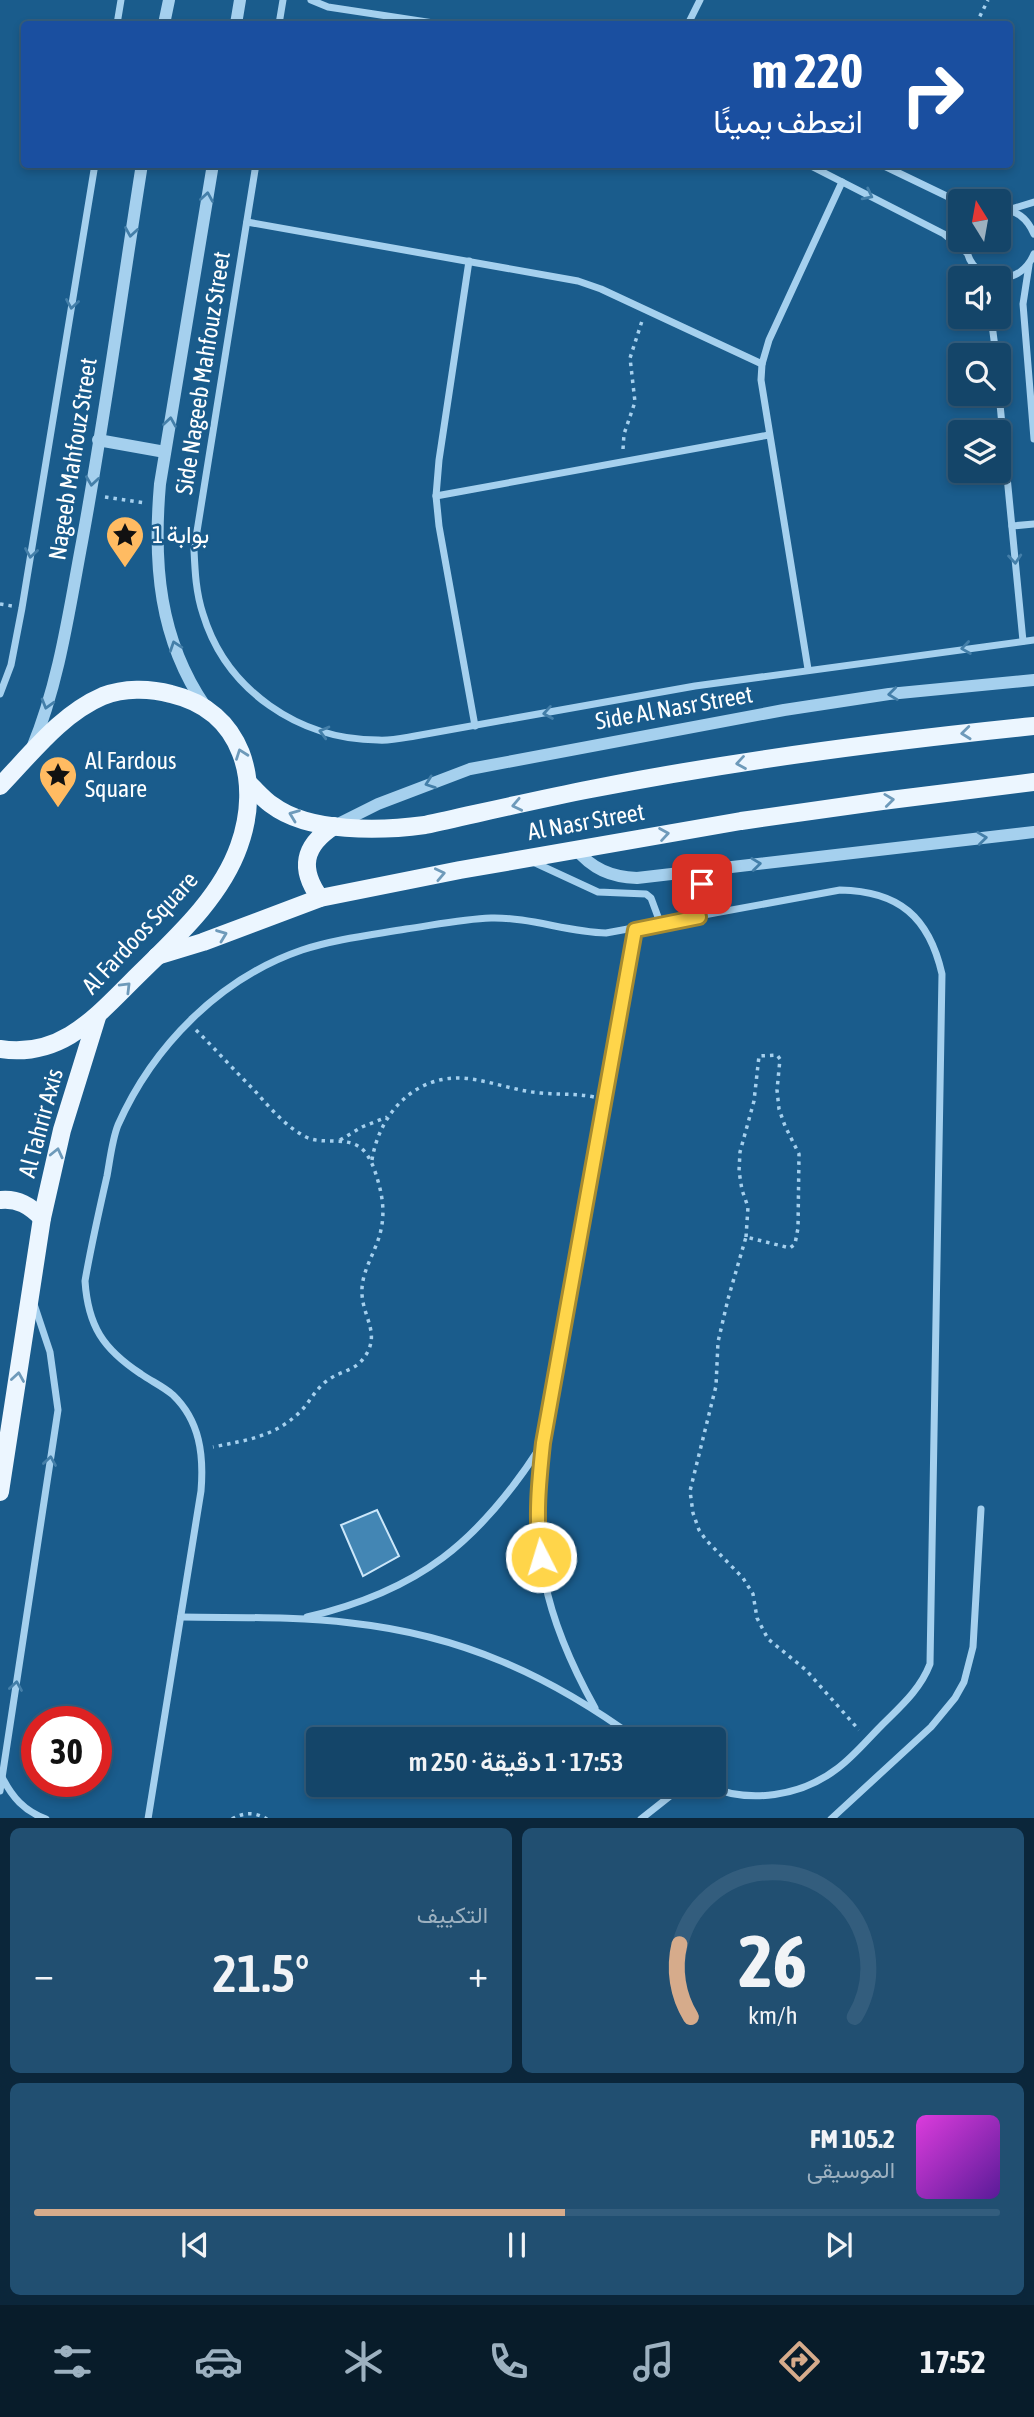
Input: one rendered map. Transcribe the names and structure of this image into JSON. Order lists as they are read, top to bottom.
{
  "streets": {
    "main road": ["Al Nasr Street", "Al Fardoos Square", "Al Tahrir Axis"],
    "street": ["Side Nageeb Mahfouz Street", "Nageeb Mahfouz Street", "Side Al Nasr Street"]
  },
  "crossings": [
    ["Nageeb Mahfouz Street", "Al Fardoos Square"],
    ["Side Al Nasr Street", "Al Nasr Street"],
    ["Al Nasr Street", "Al Fardoos Square"],
    ["Al Fardoos Square", "Al Tahrir Axis"]
  ],
  "one_way": ["Side Al Nasr Street", "Al Tahrir Axis"],
  "places": {
    "place": ["بوابة 1", "Al Fardous Square"]
  },
  "north": "top",
  "page": {
    "turn": ["220 m", "انعطف يمينًا"],
    "limit": "30",
    "trip": "17:53 · 1 دقيقة · 250 m",
    "tile": "التكييف",
    "heat": ["−", "21.5°", "+"],
    "song": ["105.2 FM", "الموسيقى"],
    "tabs": "17:52",
    "gauge": ["26", "km/h"]
  }
}
